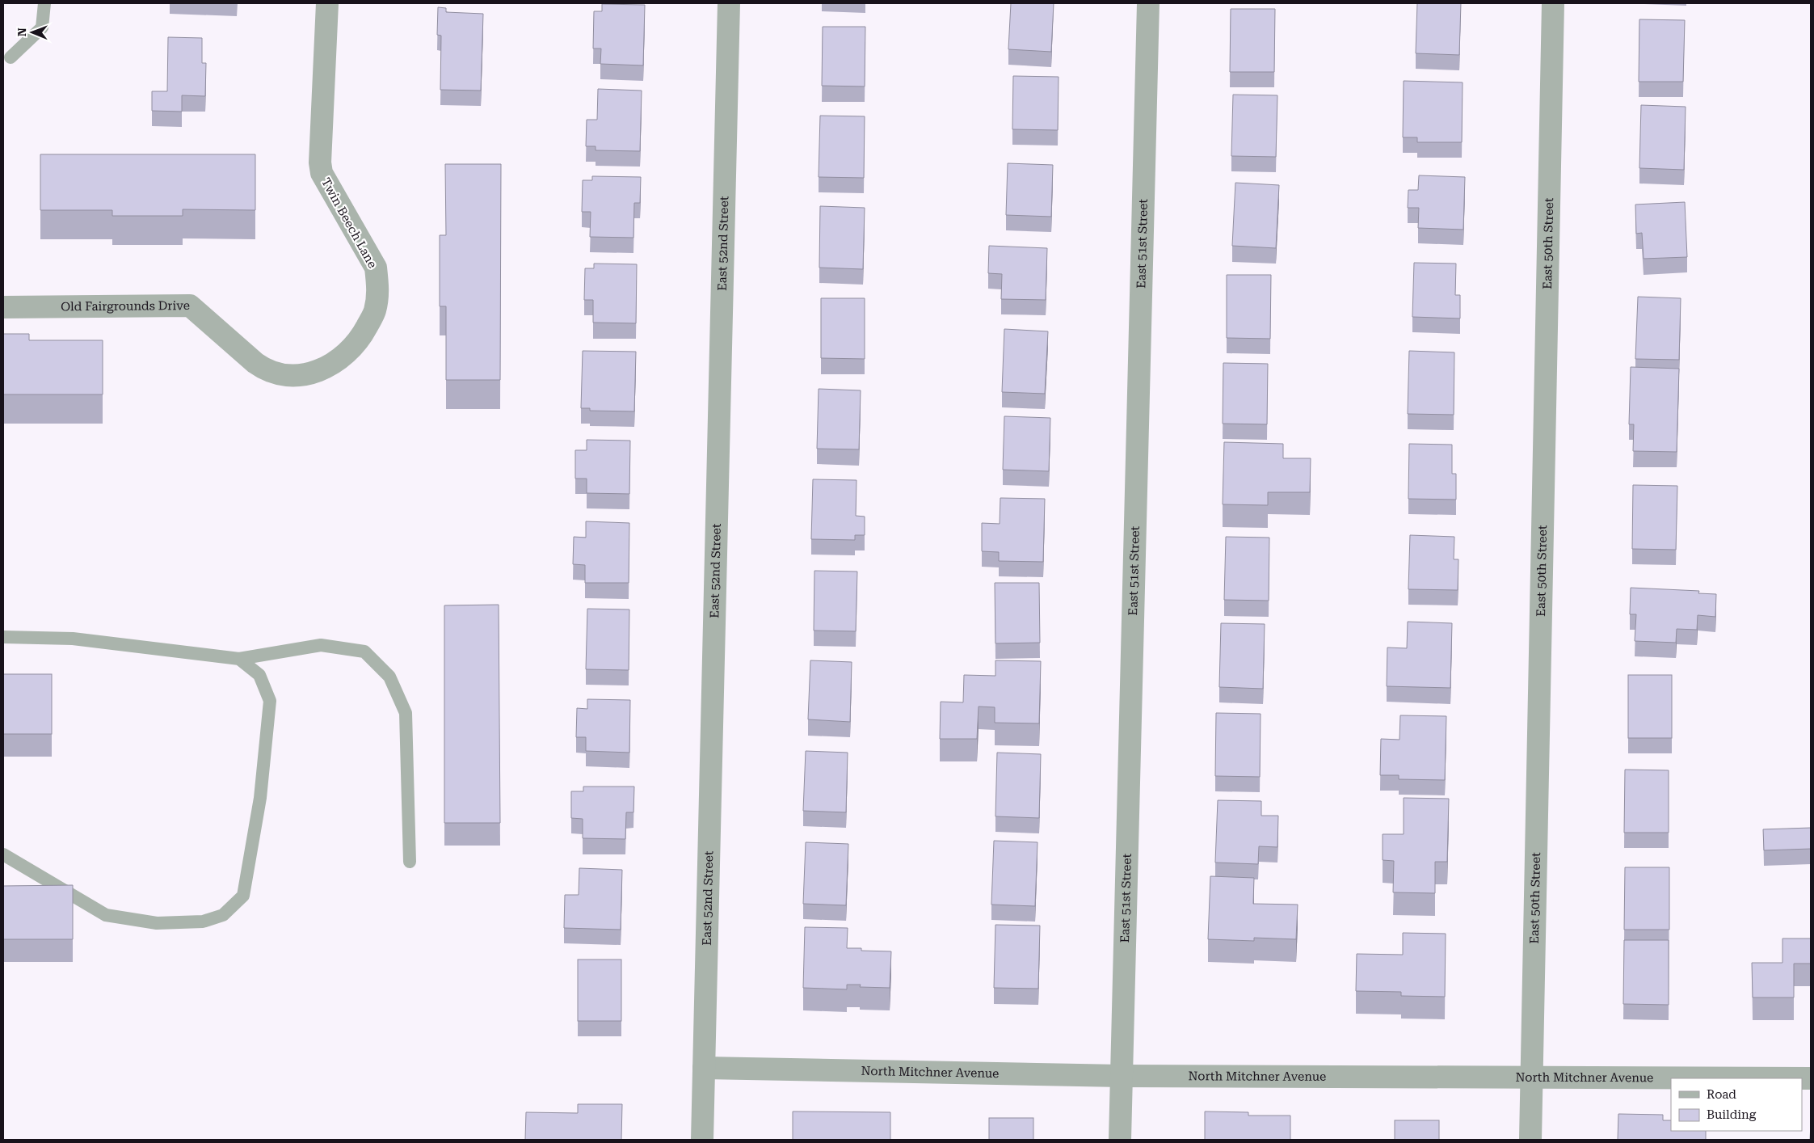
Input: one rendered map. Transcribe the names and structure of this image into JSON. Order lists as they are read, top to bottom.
{
  "streets": {
    "street": [
      "Twin Beech Lane",
      "East 52nd Street",
      "East 51st Street",
      "East 50th Street",
      "Old Fairgrounds Drive",
      "North Mitchner Avenue"
    ]
  },
  "crossings": [
    ["Twin Beech Lane", "Old Fairgrounds Drive"],
    ["East 52nd Street", "North Mitchner Avenue"],
    ["East 51st Street", "North Mitchner Avenue"],
    ["East 50th Street", "North Mitchner Avenue"]
  ],
  "legend": ["Road", "Building"],
  "north": "left"
}
